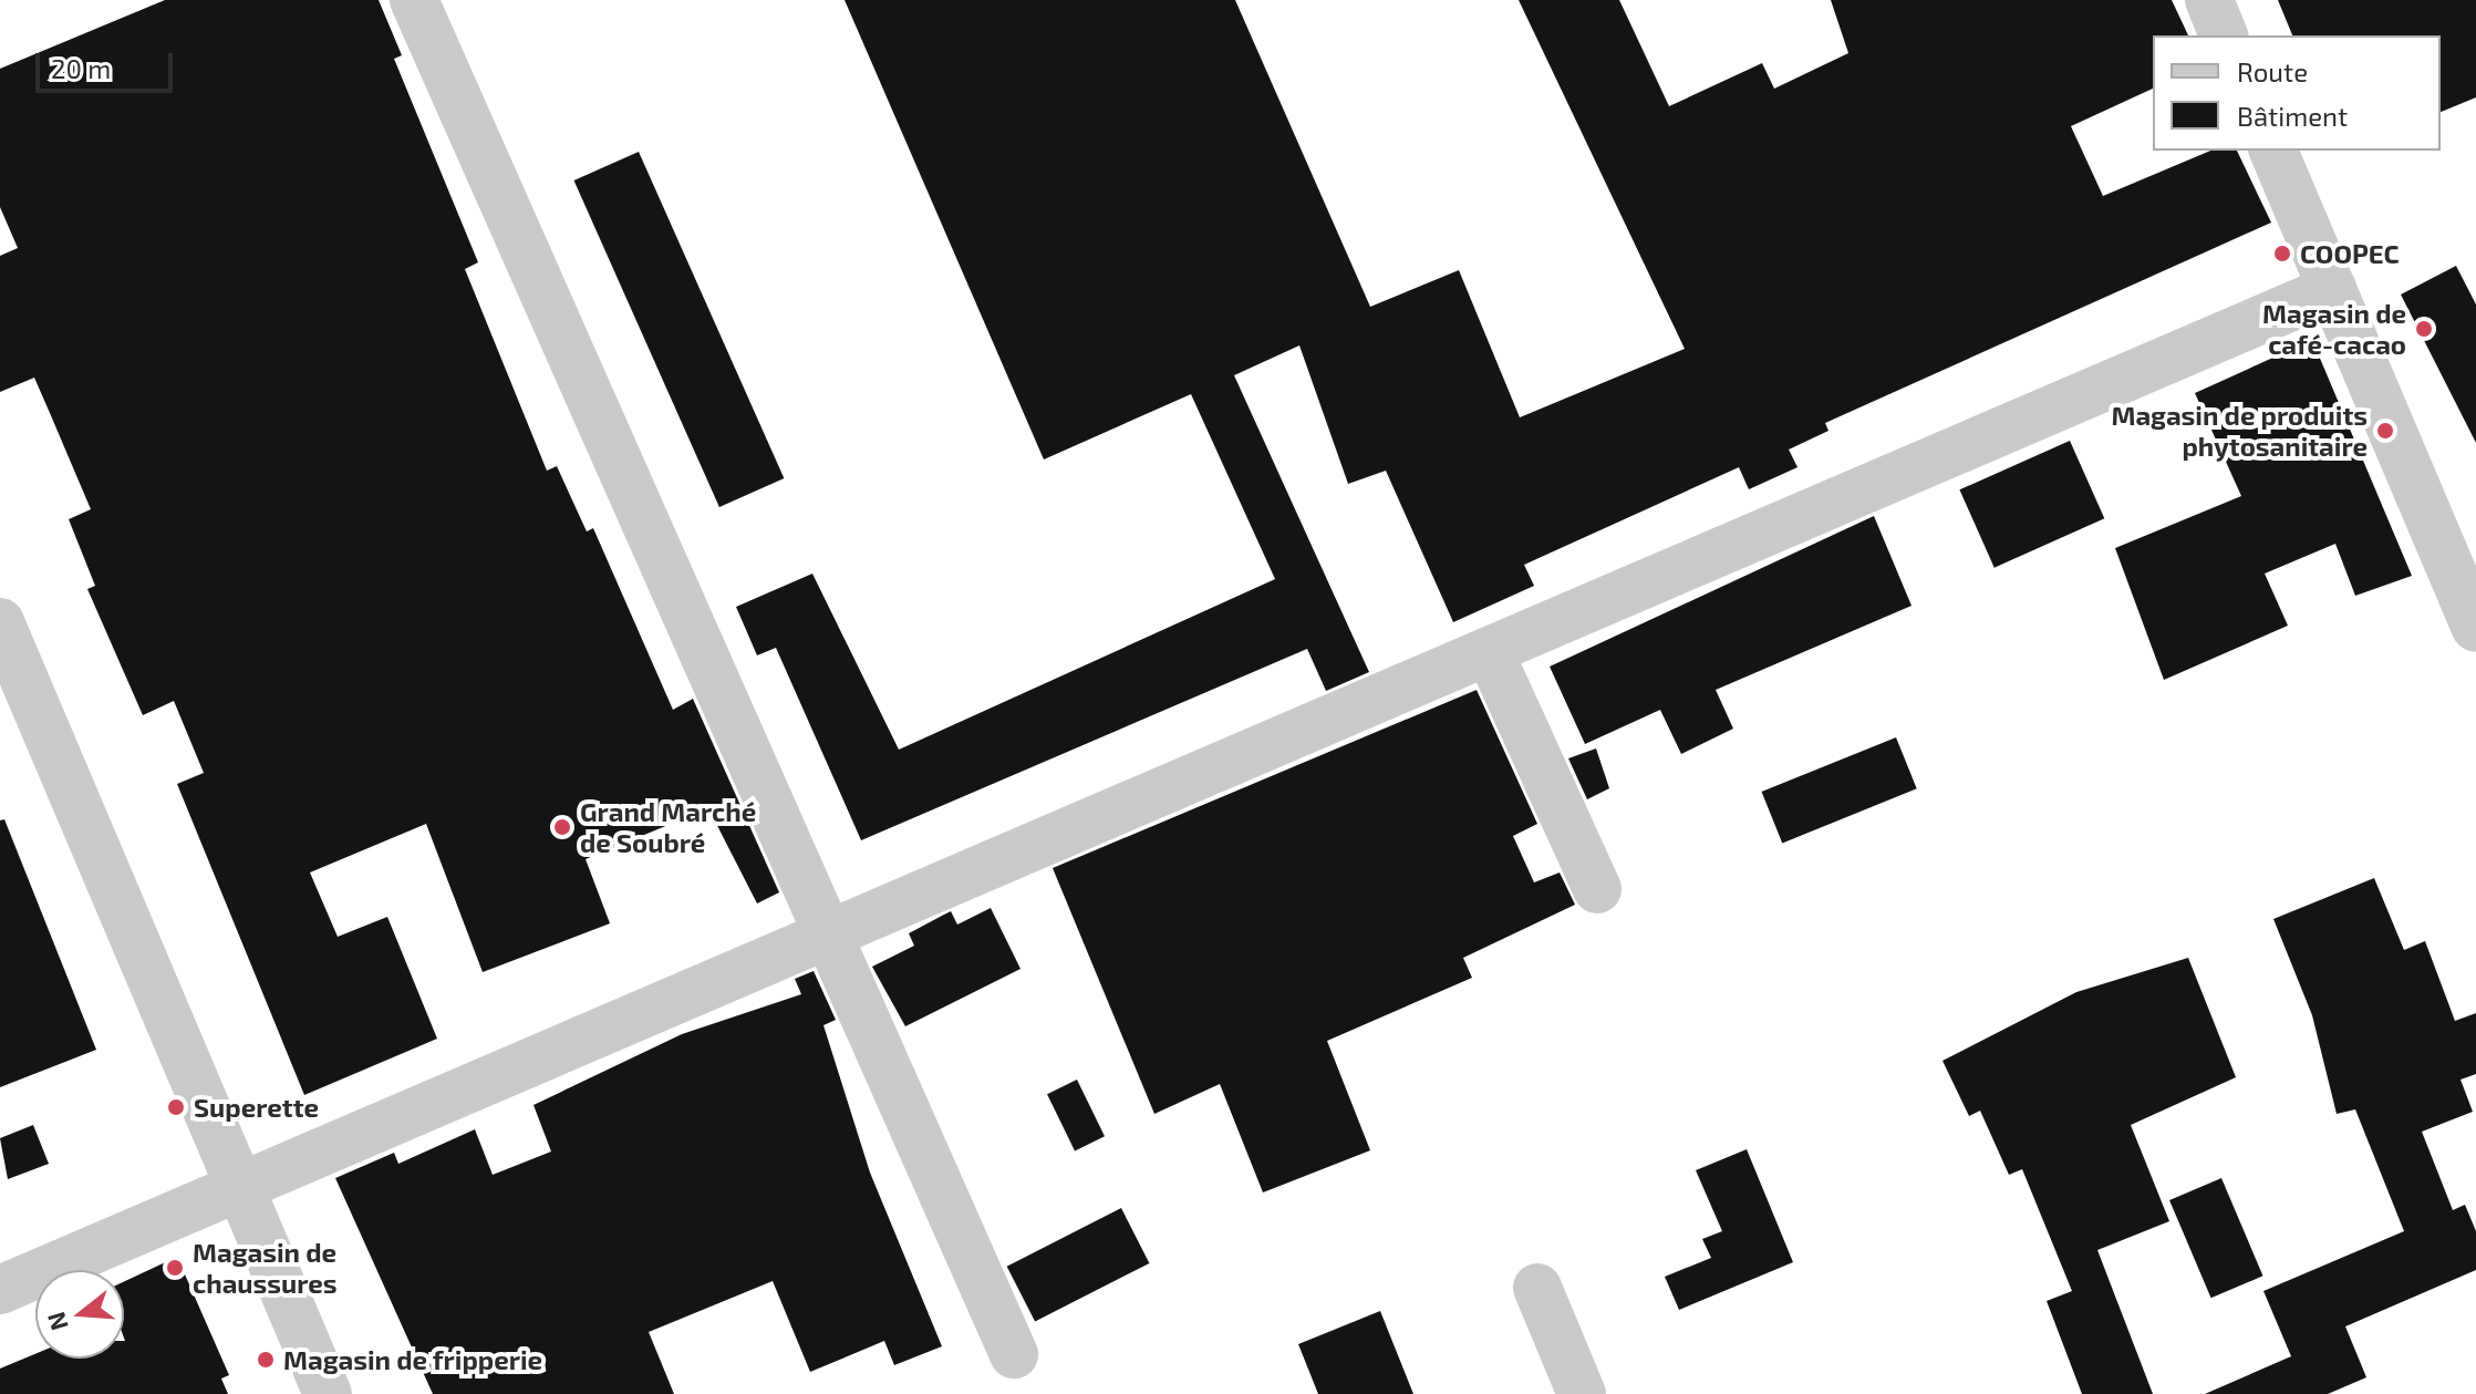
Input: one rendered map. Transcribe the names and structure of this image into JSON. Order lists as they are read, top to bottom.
{
  "places": [
    "COOPEC",
    "Magasin de café-cacao",
    "Magasin de produits phytosanitaire",
    "Grand Marché de Soubré",
    "Superette",
    "Magasin de chaussures",
    "Magasin de fripperie"
  ],
  "legend": ["Route", "Bâtiment"],
  "scale_bar": "20 m",
  "north": "left"
}
